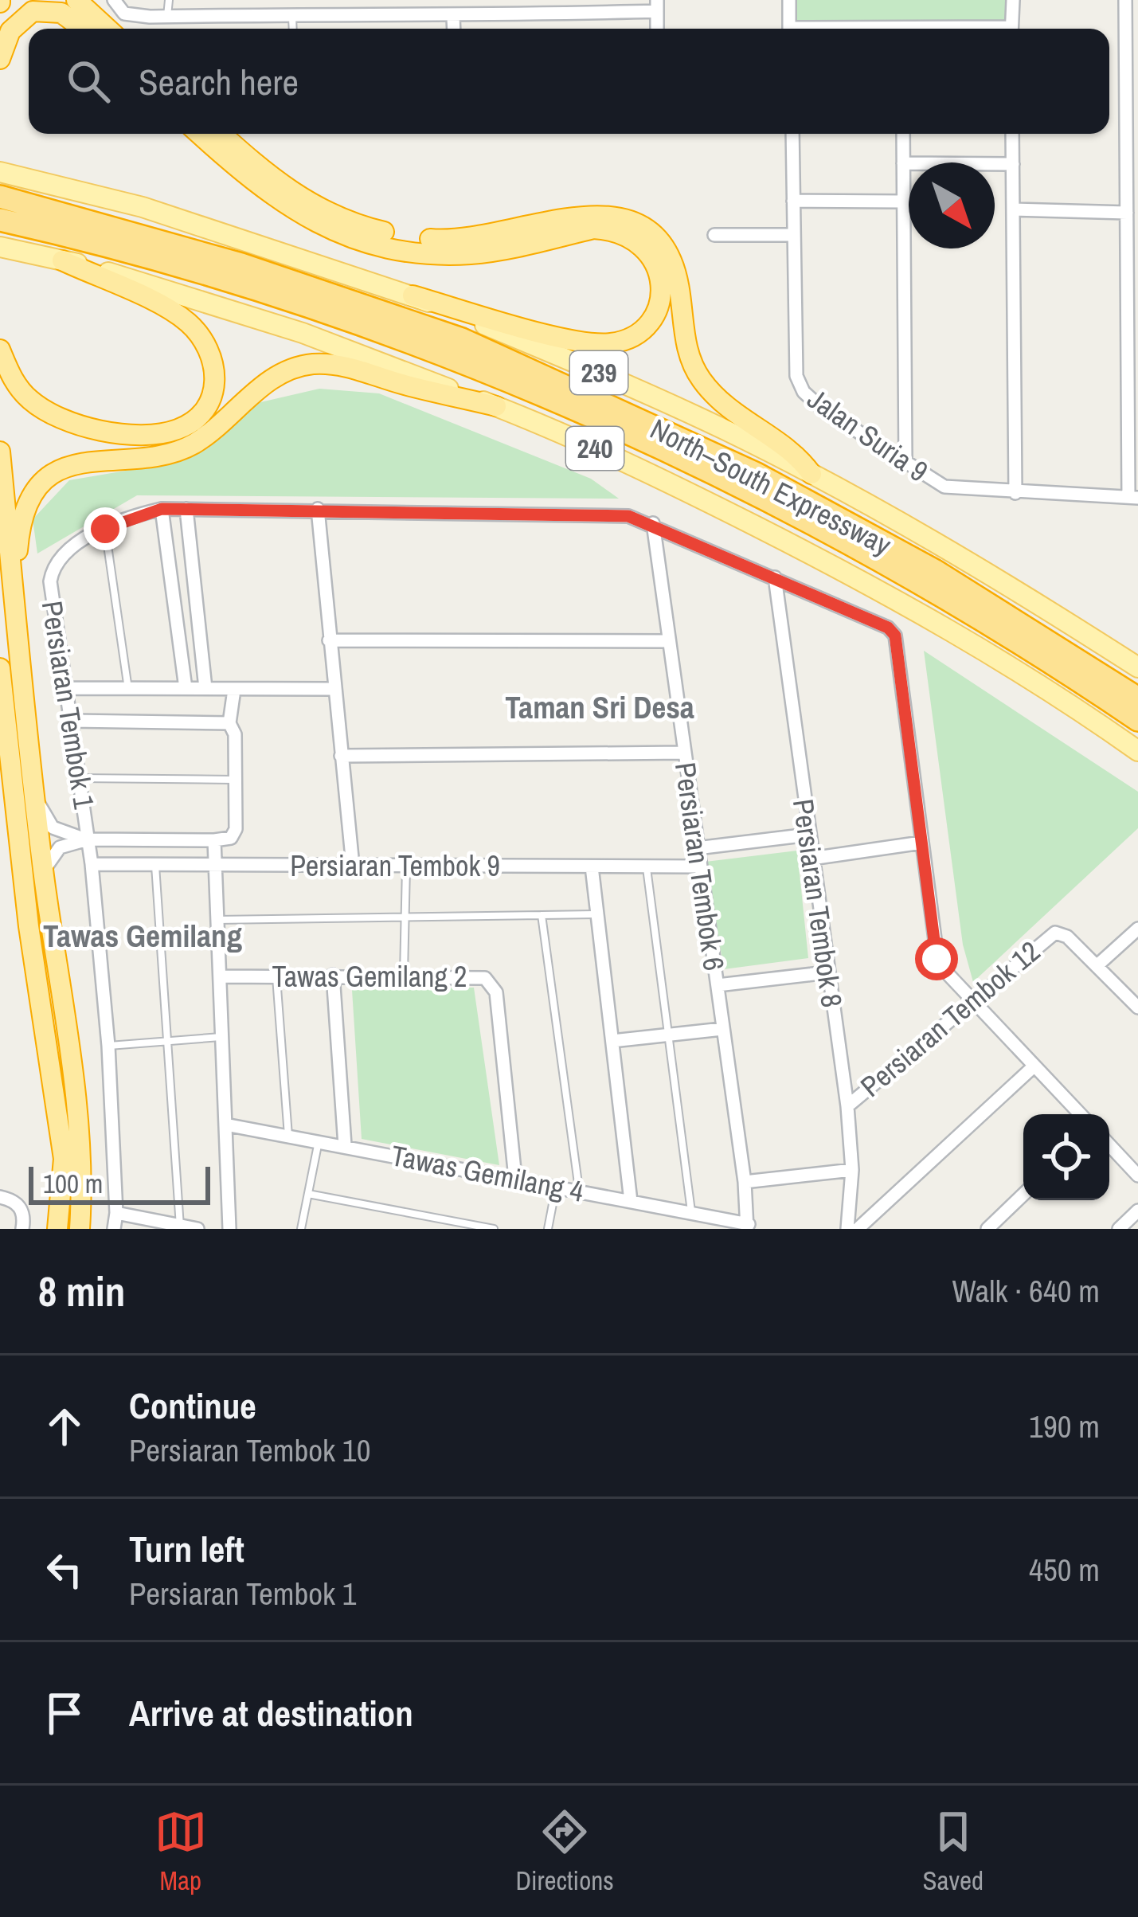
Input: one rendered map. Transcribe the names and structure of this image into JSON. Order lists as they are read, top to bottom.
{
  "streets": {
    "highway": ["North–South Expressway"],
    "main road": ["239", "240"],
    "street": [
      "Jalan Suria 9",
      "Persiaran Tembok 1",
      "Persiaran Tembok 9",
      "Persiaran Tembok 6",
      "Persiaran Tembok 8",
      "Tawas Gemilang 2",
      "Persiaran Tembok 12",
      "Tawas Gemilang 4"
    ]
  },
  "crossings": [
    ["Persiaran Tembok 1", "Persiaran Tembok 9"],
    ["Persiaran Tembok 1", "Persiaran Tembok 6"],
    ["Persiaran Tembok 1", "Persiaran Tembok 8"],
    ["Persiaran Tembok 9", "Persiaran Tembok 6"],
    ["Persiaran Tembok 6", "Tawas Gemilang 4"],
    ["Persiaran Tembok 8", "Persiaran Tembok 12"],
    ["Tawas Gemilang 2", "Tawas Gemilang 4"]
  ],
  "districts": ["Taman Sri Desa", "Tawas Gemilang"],
  "scale_bar": "100 m",
  "north": "bottom right",
  "page": {
    "search": "Search here",
    "scale": "100 m",
    "heading": ["8 min", "Walk · 640 m"],
    "list": [
      ["Continue", "Persiaran Tembok 10", "190 m"],
      ["Turn left", "Persiaran Tembok 1", "450 m"],
      "Arrive at destination"
    ],
    "nav": ["Map", "Directions", "Saved"]
  }
}
